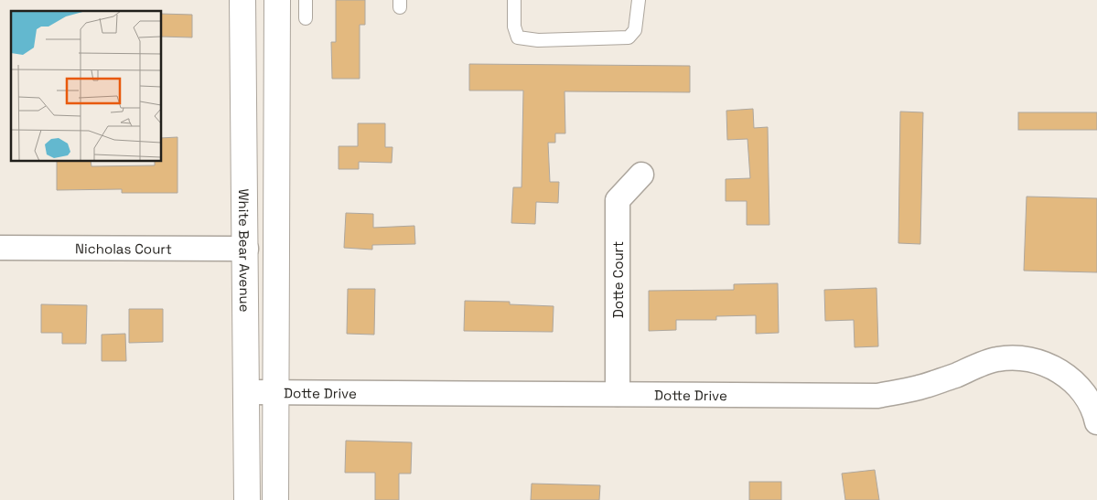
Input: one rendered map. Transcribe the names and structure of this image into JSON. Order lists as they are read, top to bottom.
{
  "streets": {
    "main road": ["White Bear Avenue"],
    "street": ["Nicholas Court", "Dotte Court", "Dotte Drive"]
  },
  "crossings": [
    ["Nicholas Court", "White Bear Avenue"],
    ["White Bear Avenue", "Dotte Drive"],
    ["Dotte Court", "Dotte Drive"]
  ]
}
